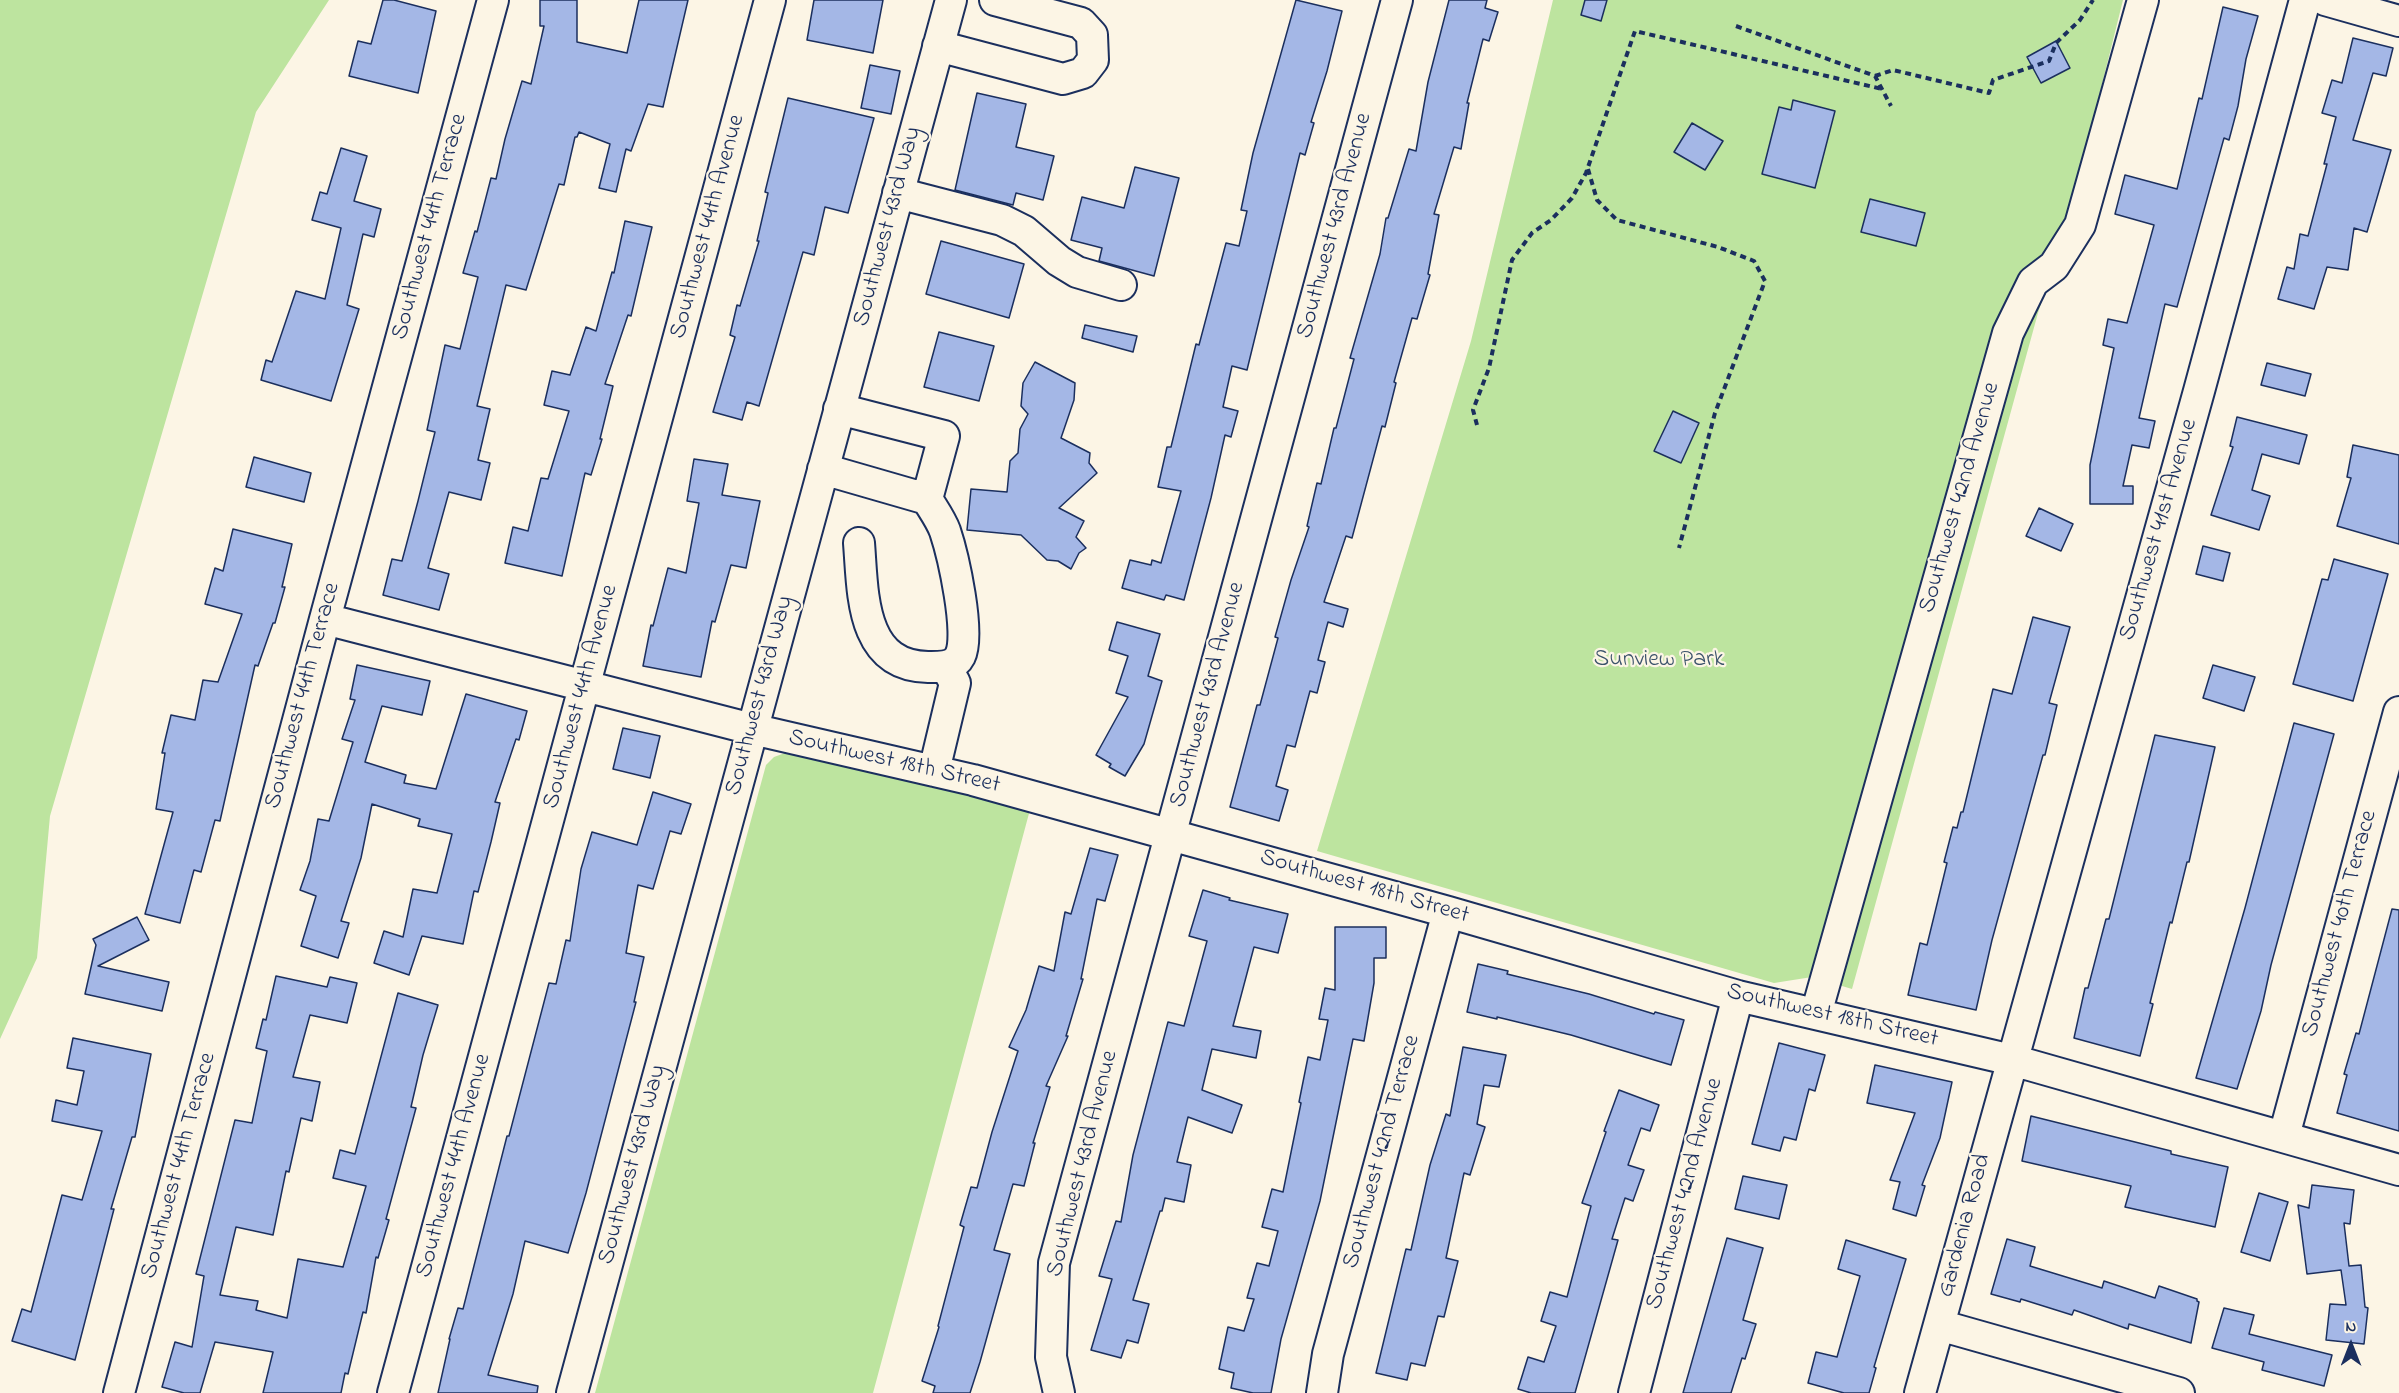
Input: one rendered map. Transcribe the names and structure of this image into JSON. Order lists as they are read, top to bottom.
{
  "streets": {
    "street": [
      "Southwest 43rd Avenue",
      "Southwest 44th Terrace",
      "Southwest 44th Avenue",
      "Southwest 43rd Way",
      "Southwest 42nd Avenue",
      "Southwest 41st Avenue",
      "Southwest 18th Street",
      "Southwest 40th Terrace",
      "Southwest 42nd Terrace",
      "Gardenia Road"
    ]
  },
  "crossings": [
    ["Southwest 43rd Avenue", "Southwest 18th Street"],
    ["Southwest 44th Terrace", "Southwest 18th Street"],
    ["Southwest 44th Avenue", "Southwest 18th Street"],
    ["Southwest 43rd Way", "Southwest 18th Street"],
    ["Southwest 42nd Avenue", "Southwest 18th Street"],
    ["Southwest 41st Avenue", "Southwest 18th Street"],
    ["Southwest 41st Avenue", "Gardenia Road"],
    ["Southwest 18th Street", "Southwest 40th Terrace"],
    ["Southwest 18th Street", "Southwest 42nd Terrace"],
    ["Southwest 18th Street", "Gardenia Road"]
  ],
  "parks": ["Sunview Park"],
  "north": "top"
}
